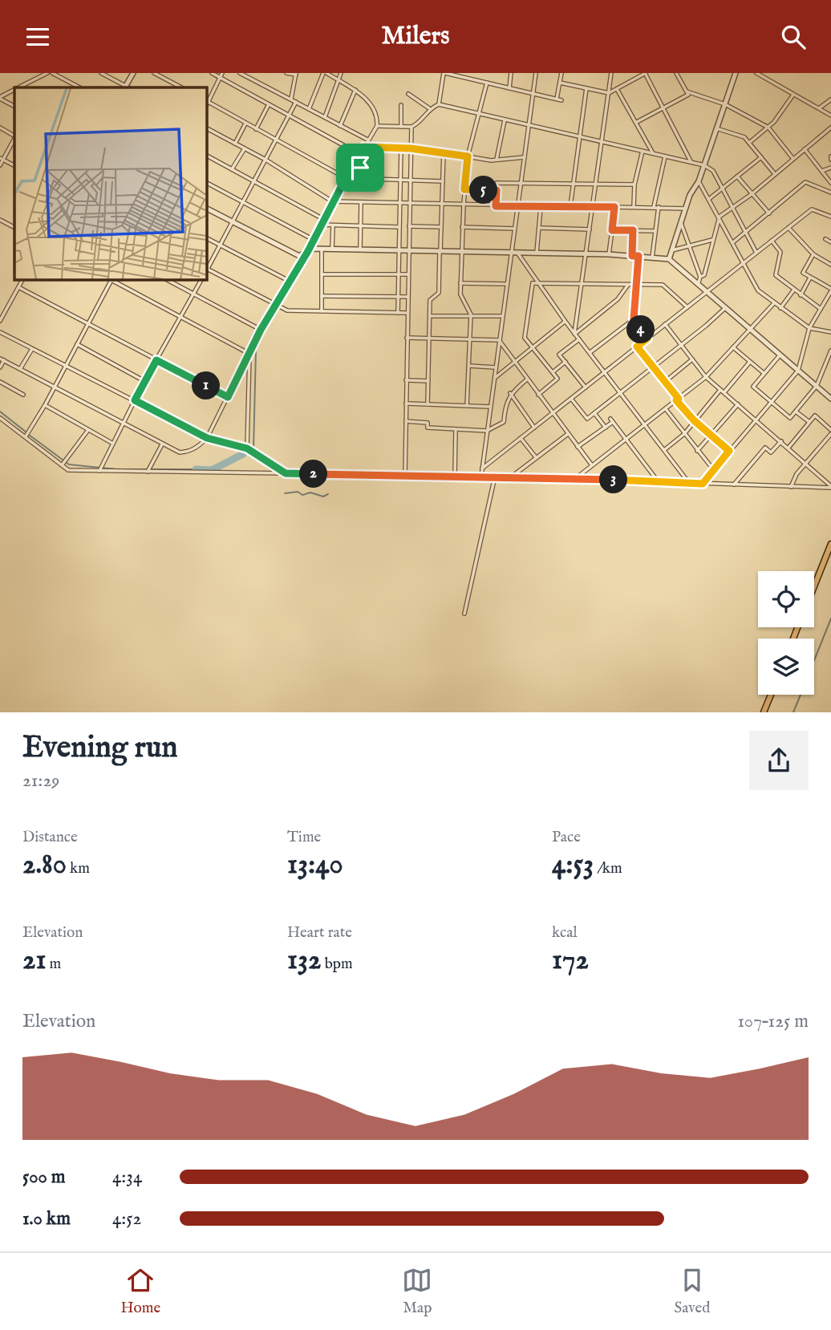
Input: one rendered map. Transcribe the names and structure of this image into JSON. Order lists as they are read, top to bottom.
{
  "page": {
    "header": "Milers",
    "pins": [
      "5",
      "4",
      "1",
      "2",
      "3"
    ],
    "heading": ["Evening run", "21:29"],
    "stats": [
      ["Distance", "2.80 km"],
      ["Time", "13:40"],
      ["Pace", "4:53 /km"],
      ["Elevation", "21 m"],
      ["Heart rate", "132 bpm"],
      ["kcal", "172"]
    ],
    "chart": ["Elevation", "107–125 m"],
    "list": [
      {
        "name": "500 m",
        "note": "4:34"
      },
      {
        "name": "1.0 km",
        "note": "4:52"
      }
    ],
    "tabs": ["Home", "Map", "Saved"]
  }
}
